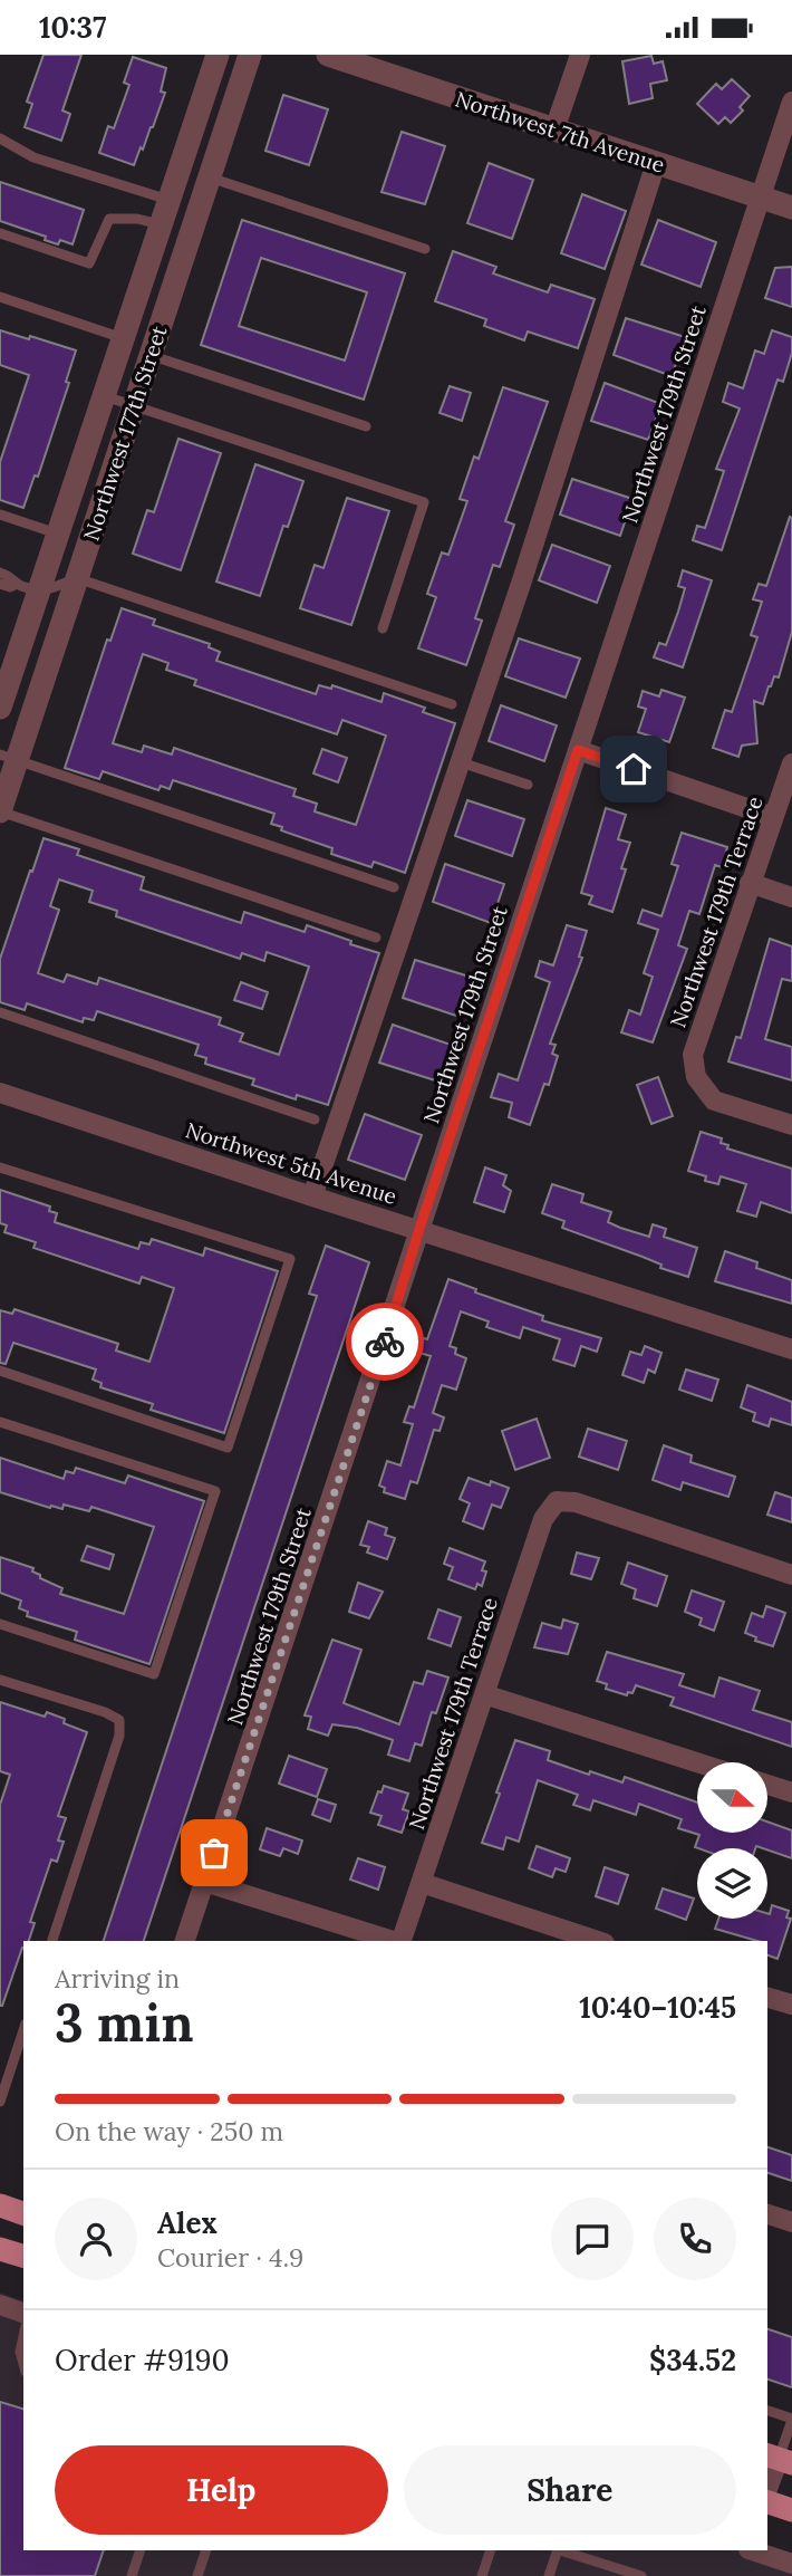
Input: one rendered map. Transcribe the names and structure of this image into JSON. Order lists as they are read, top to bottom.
{
  "streets": {
    "street": [
      "Northwest 7th Avenue",
      "Northwest 179th Street",
      "Northwest 177th Street",
      "Northwest 179th Terrace",
      "Northwest 5th Avenue"
    ]
  },
  "crossings": [
    ["Northwest 7th Avenue", "Northwest 179th Street"],
    ["Northwest 179th Street", "Northwest 5th Avenue"]
  ],
  "north": "right",
  "page": {
    "status": "10:37",
    "heading": ["3 min", "Arriving in", "10:40–10:45"],
    "panel": [
      "Alex",
      "Courier · 4.9",
      "Order #9190",
      "$34.52"
    ],
    "bar": "On the way · 250 m",
    "buttons": ["Help", "Share"]
  }
}
